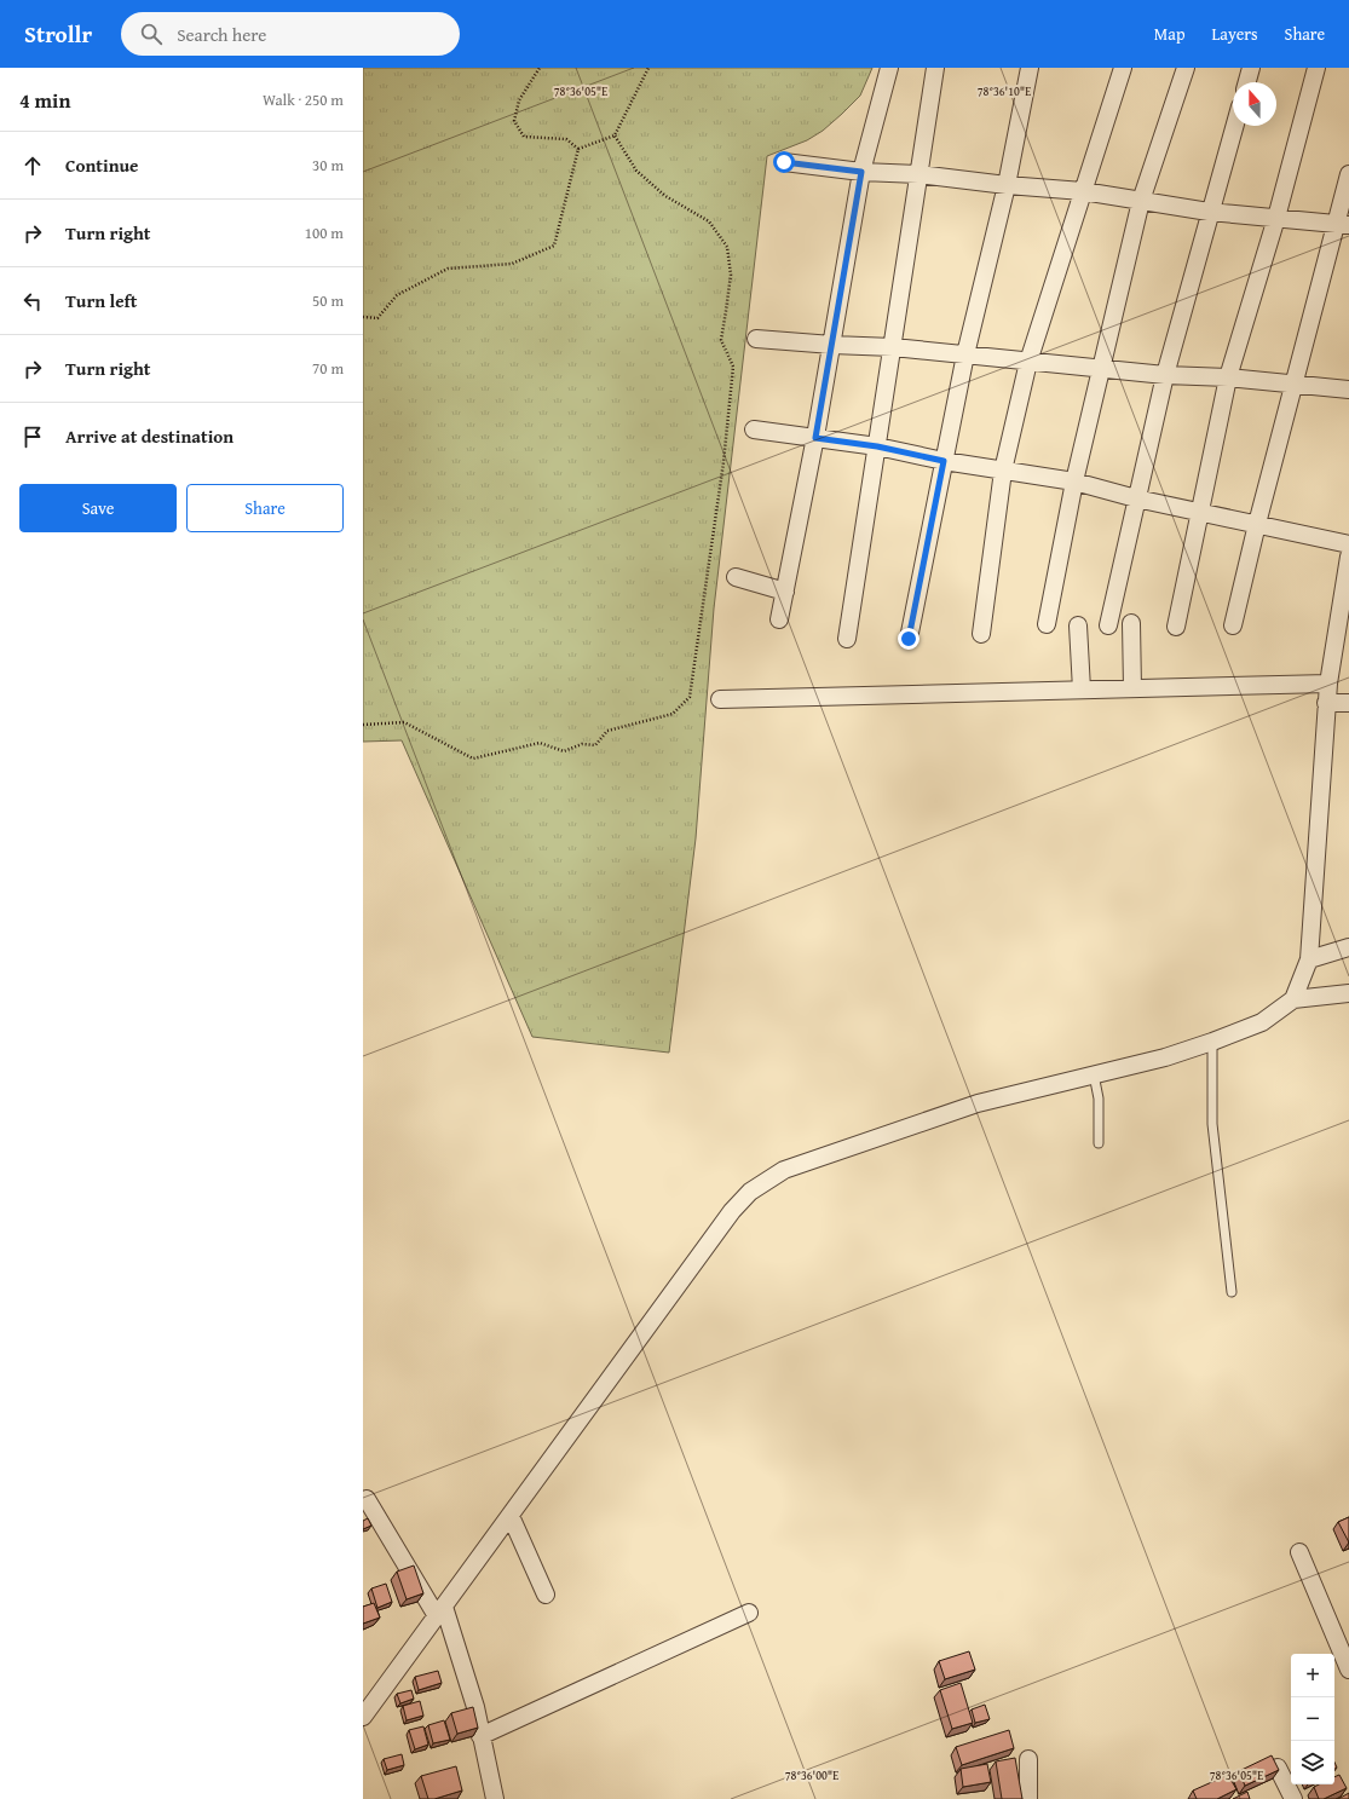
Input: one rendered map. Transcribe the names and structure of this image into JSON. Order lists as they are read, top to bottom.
{
  "north": "top",
  "page": {
    "header": "Strollr",
    "search": "Search here",
    "nav": ["Map", "Layers", "Share"],
    "heading": ["4 min", "Walk · 250 m"],
    "list": [
      ["Continue", "30 m"],
      ["Turn right", "100 m"],
      ["Turn left", "50 m"],
      ["Turn right", "70 m"],
      "Arrive at destination"
    ],
    "buttons": ["Save", "Share"],
    "map_buttons": ["+", "−"]
  },
  "coordinates": ["78°36'05\"E", "78°36'10\"E", "78°36'00\"E"]
}
